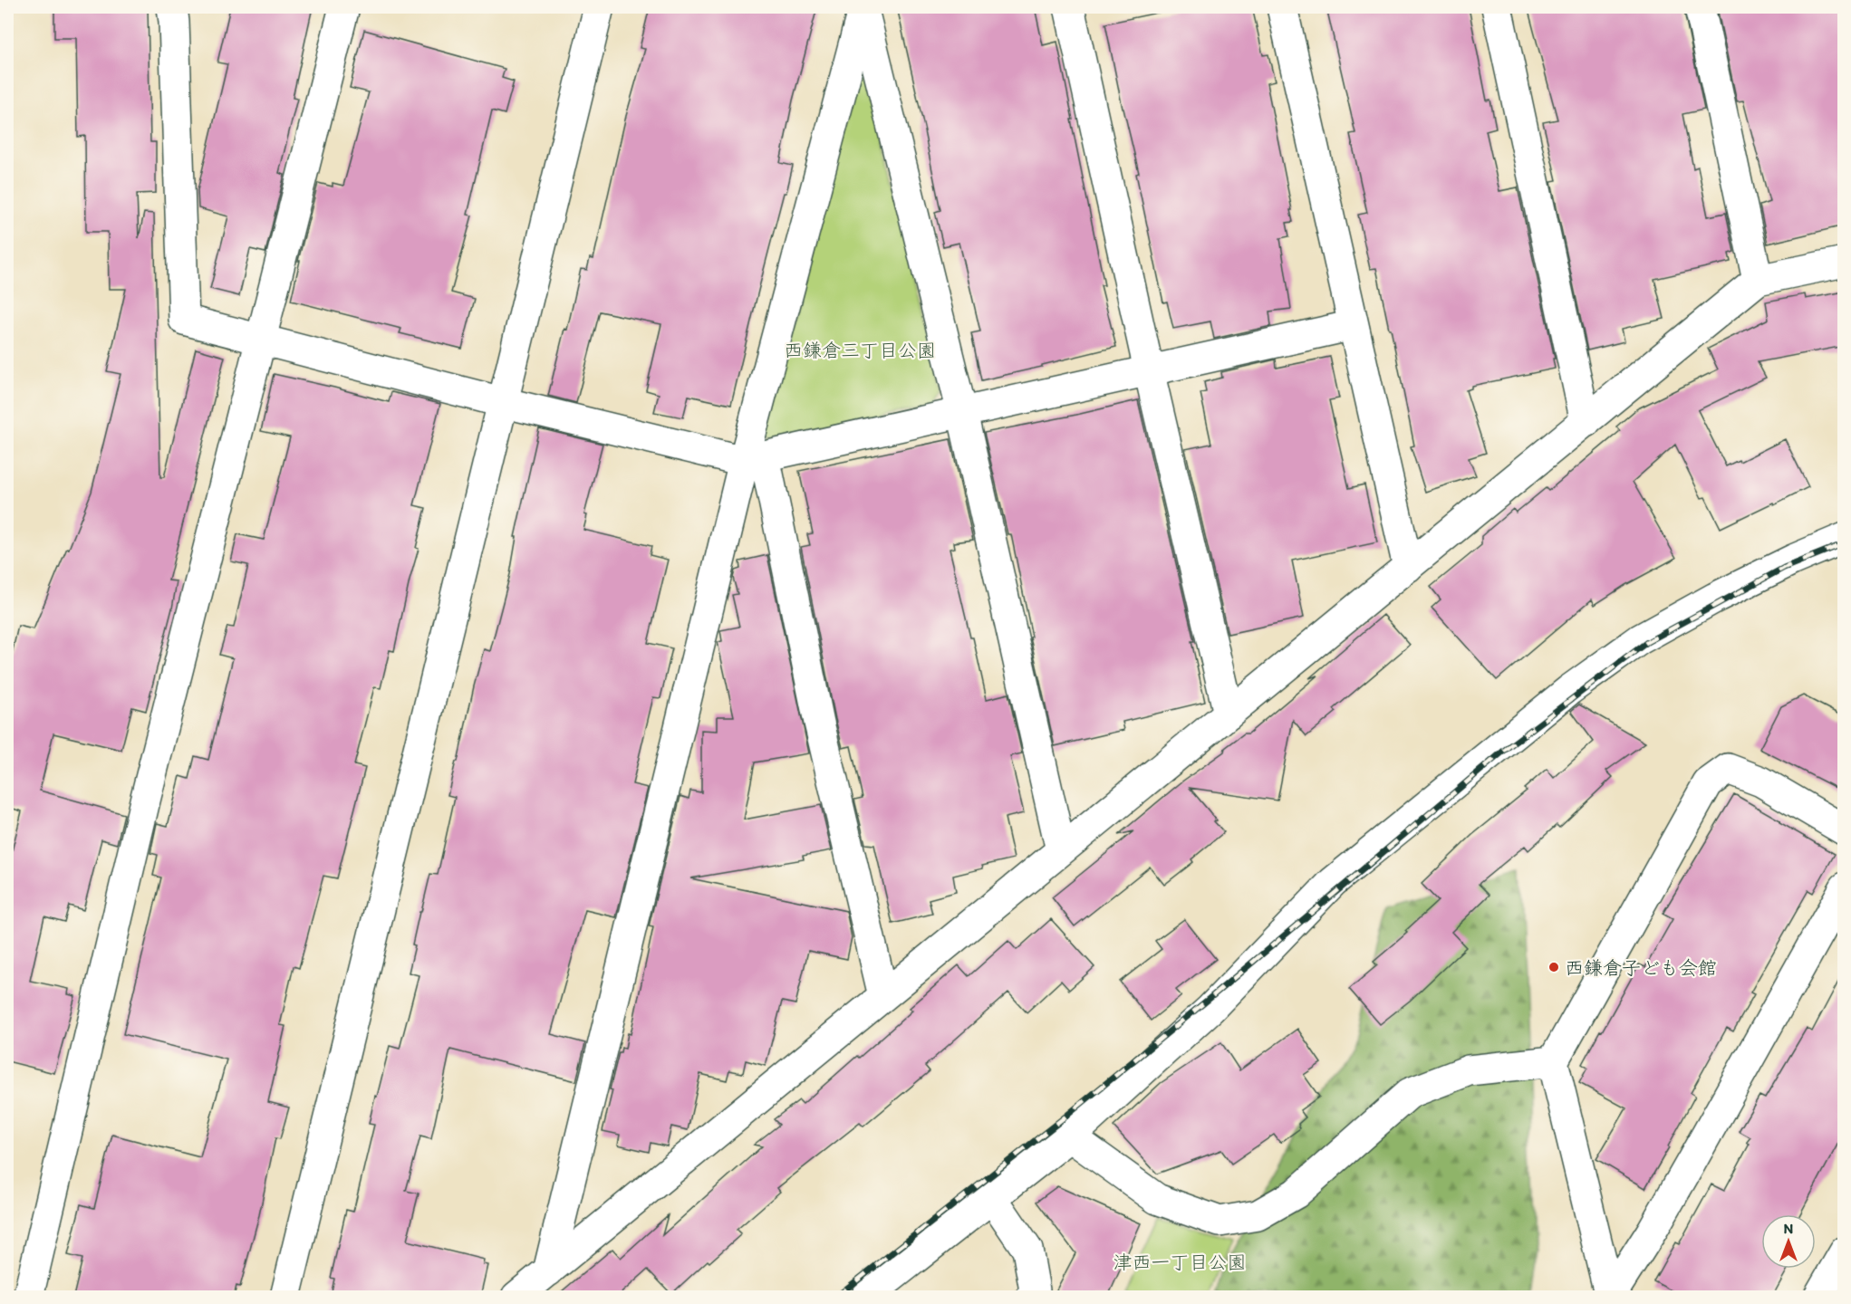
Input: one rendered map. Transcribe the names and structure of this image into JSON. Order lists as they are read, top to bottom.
{
  "parks": ["西鎌倉三丁目公園", "津西一丁目公園"],
  "places": ["西鎌倉子ども会館"],
  "north": "top"
}
